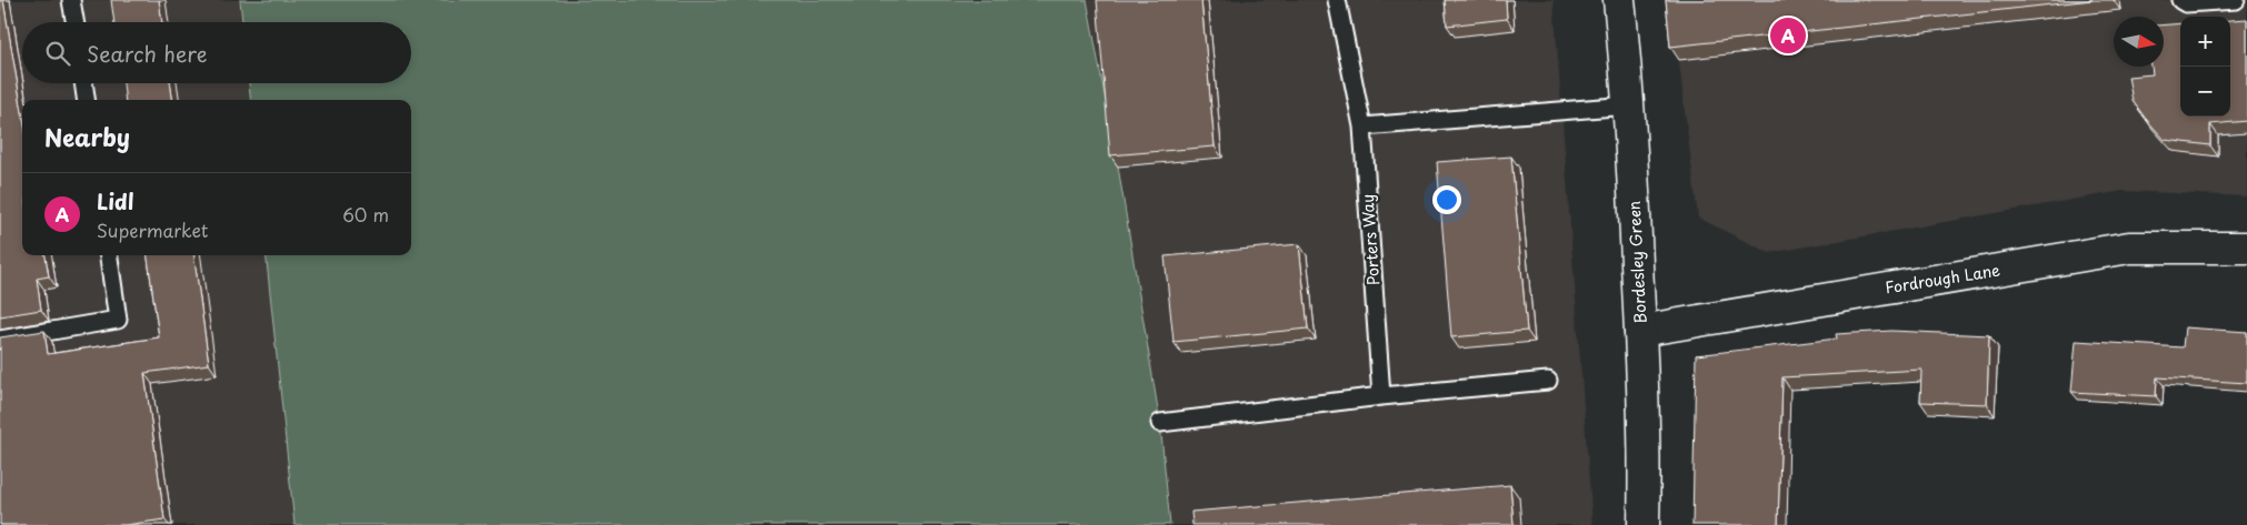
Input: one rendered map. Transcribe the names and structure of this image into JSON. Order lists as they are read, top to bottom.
{
  "streets": {
    "street": ["Bordesley Green", "Fordrough Lane"],
    "lane": ["Porters Way"]
  },
  "crossings": [
    ["Bordesley Green", "Fordrough Lane"]
  ],
  "north": "right",
  "page": {
    "pins": "A",
    "map_buttons": ["+", "−"],
    "search": "Search here",
    "heading": "Nearby",
    "list": [
      {
        "mark": "A",
        "name": "Lidl",
        "note": "Supermarket",
        "value": "60 m"
      }
    ]
  }
}
